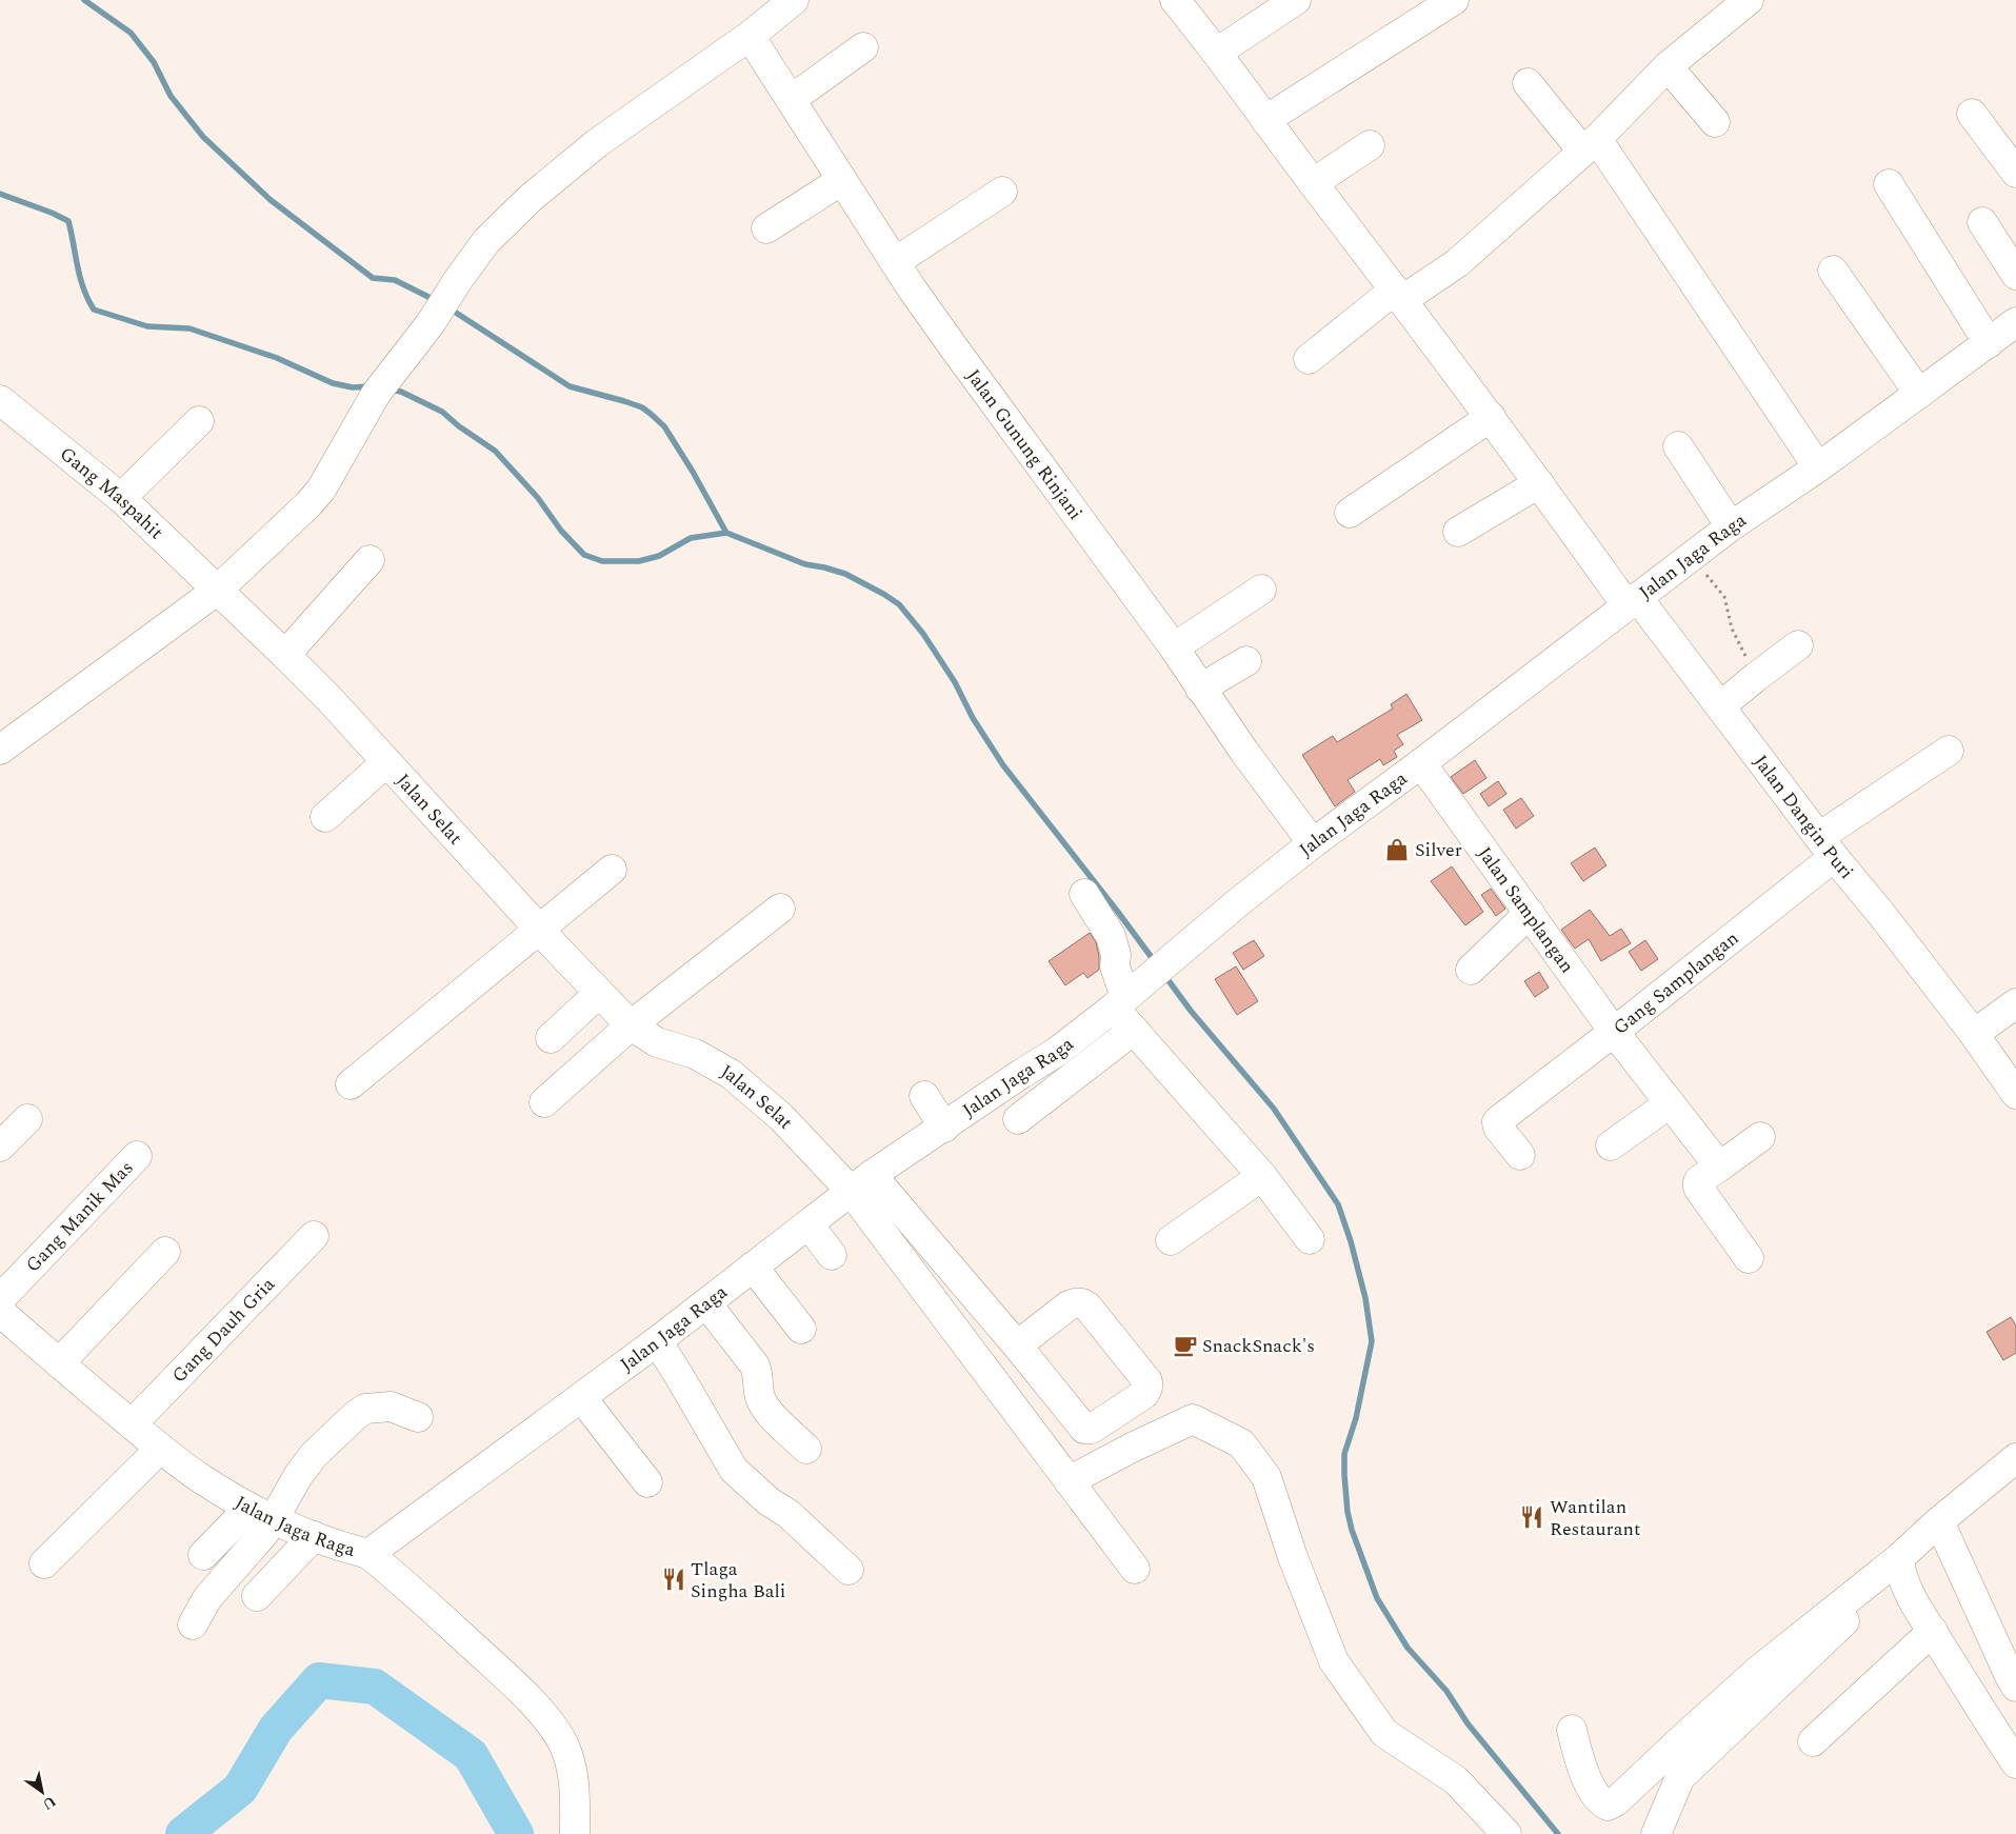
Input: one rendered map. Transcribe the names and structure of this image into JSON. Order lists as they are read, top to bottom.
{
  "streets": {
    "street": [
      "Jalan Gunung Rinjani",
      "Gang Maspahit",
      "Jalan Jaga Raga",
      "Jalan Selat",
      "Jalan Dangin Puri",
      "Jalan Samplangan",
      "Gang Samplangan",
      "Gang Manik Mas",
      "Gang Dauh Gria"
    ]
  },
  "crossings": [
    ["Jalan Gunung Rinjani", "Jalan Jaga Raga"],
    ["Gang Maspahit", "Jalan Selat"],
    ["Jalan Jaga Raga", "Jalan Selat"],
    ["Jalan Jaga Raga", "Jalan Dangin Puri"],
    ["Jalan Jaga Raga", "Jalan Samplangan"],
    ["Jalan Jaga Raga", "Gang Dauh Gria"],
    ["Jalan Dangin Puri", "Gang Samplangan"],
    ["Jalan Samplangan", "Gang Samplangan"]
  ],
  "places": {
    "shop": ["Silver"],
    "cafe": ["SnackSnack's"],
    "restaurant": ["Wantilan Restaurant", "Tlaga Singha Bali"]
  },
  "north": "bottom right"
}
